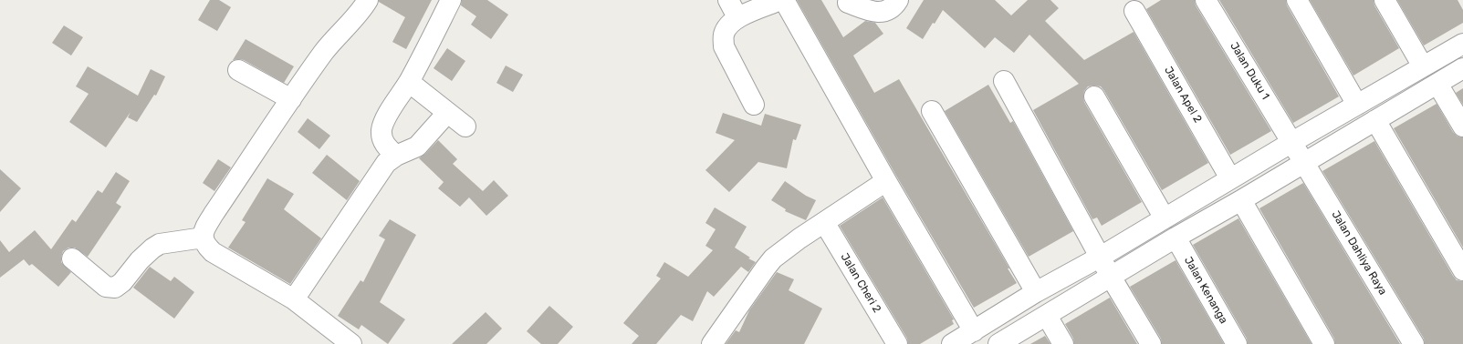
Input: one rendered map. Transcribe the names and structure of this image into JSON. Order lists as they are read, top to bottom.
{
  "streets": {
    "street": [
      "Jalan Duku 1",
      "Jalan Apel 2",
      "Jalan Dahliya Raya",
      "Jalan Cheri 2",
      "Jalan Kenanga"
    ]
  },
  "crossings": [
    ["Jalan Duku 1", "Jalan Dahliya Raya"]
  ]
}
